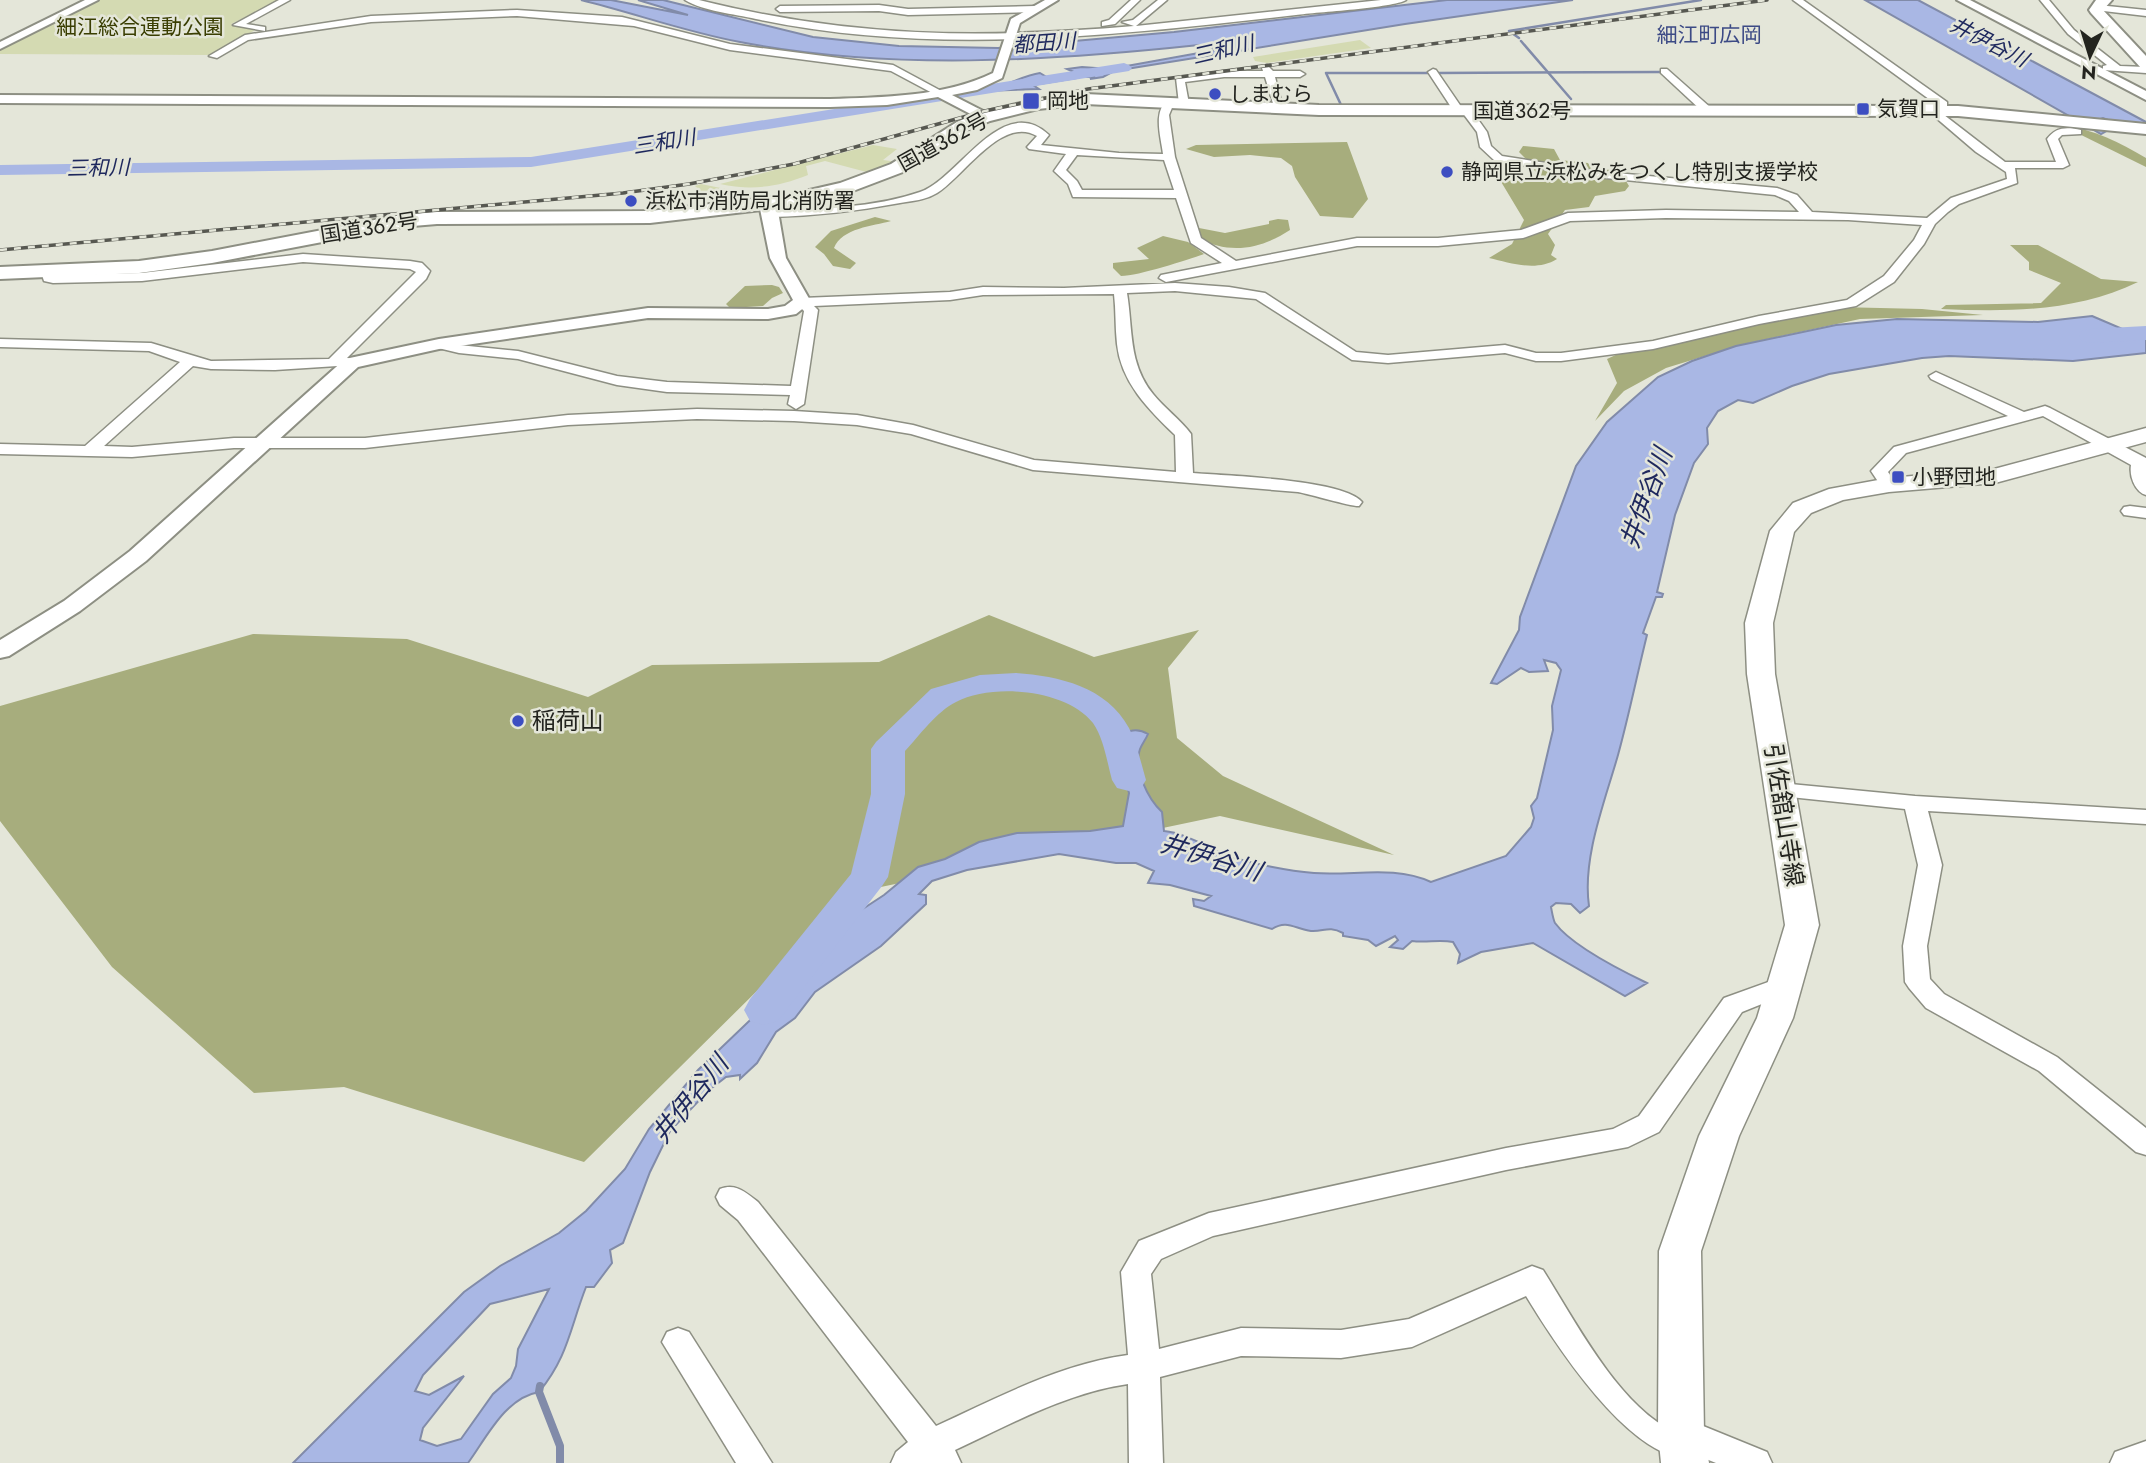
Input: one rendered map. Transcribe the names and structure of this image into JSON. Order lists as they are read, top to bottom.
{
  "streets": {
    "highway": ["国道362号"],
    "main road": ["引佐舘山寺線"]
  },
  "districts": ["細江町広岡"],
  "water": ["井伊谷川", "都田川", "三和川"],
  "parks": ["細江総合運動公園"],
  "places": {
    "other": [
      "しまむら",
      "静岡県立浜松みをつくし特別支援学校",
      "浜松市消防局北消防署",
      "稲荷山"
    ],
    "transit": ["岡地", "気賀口", "小野団地"]
  },
  "north": "bottom"
}
